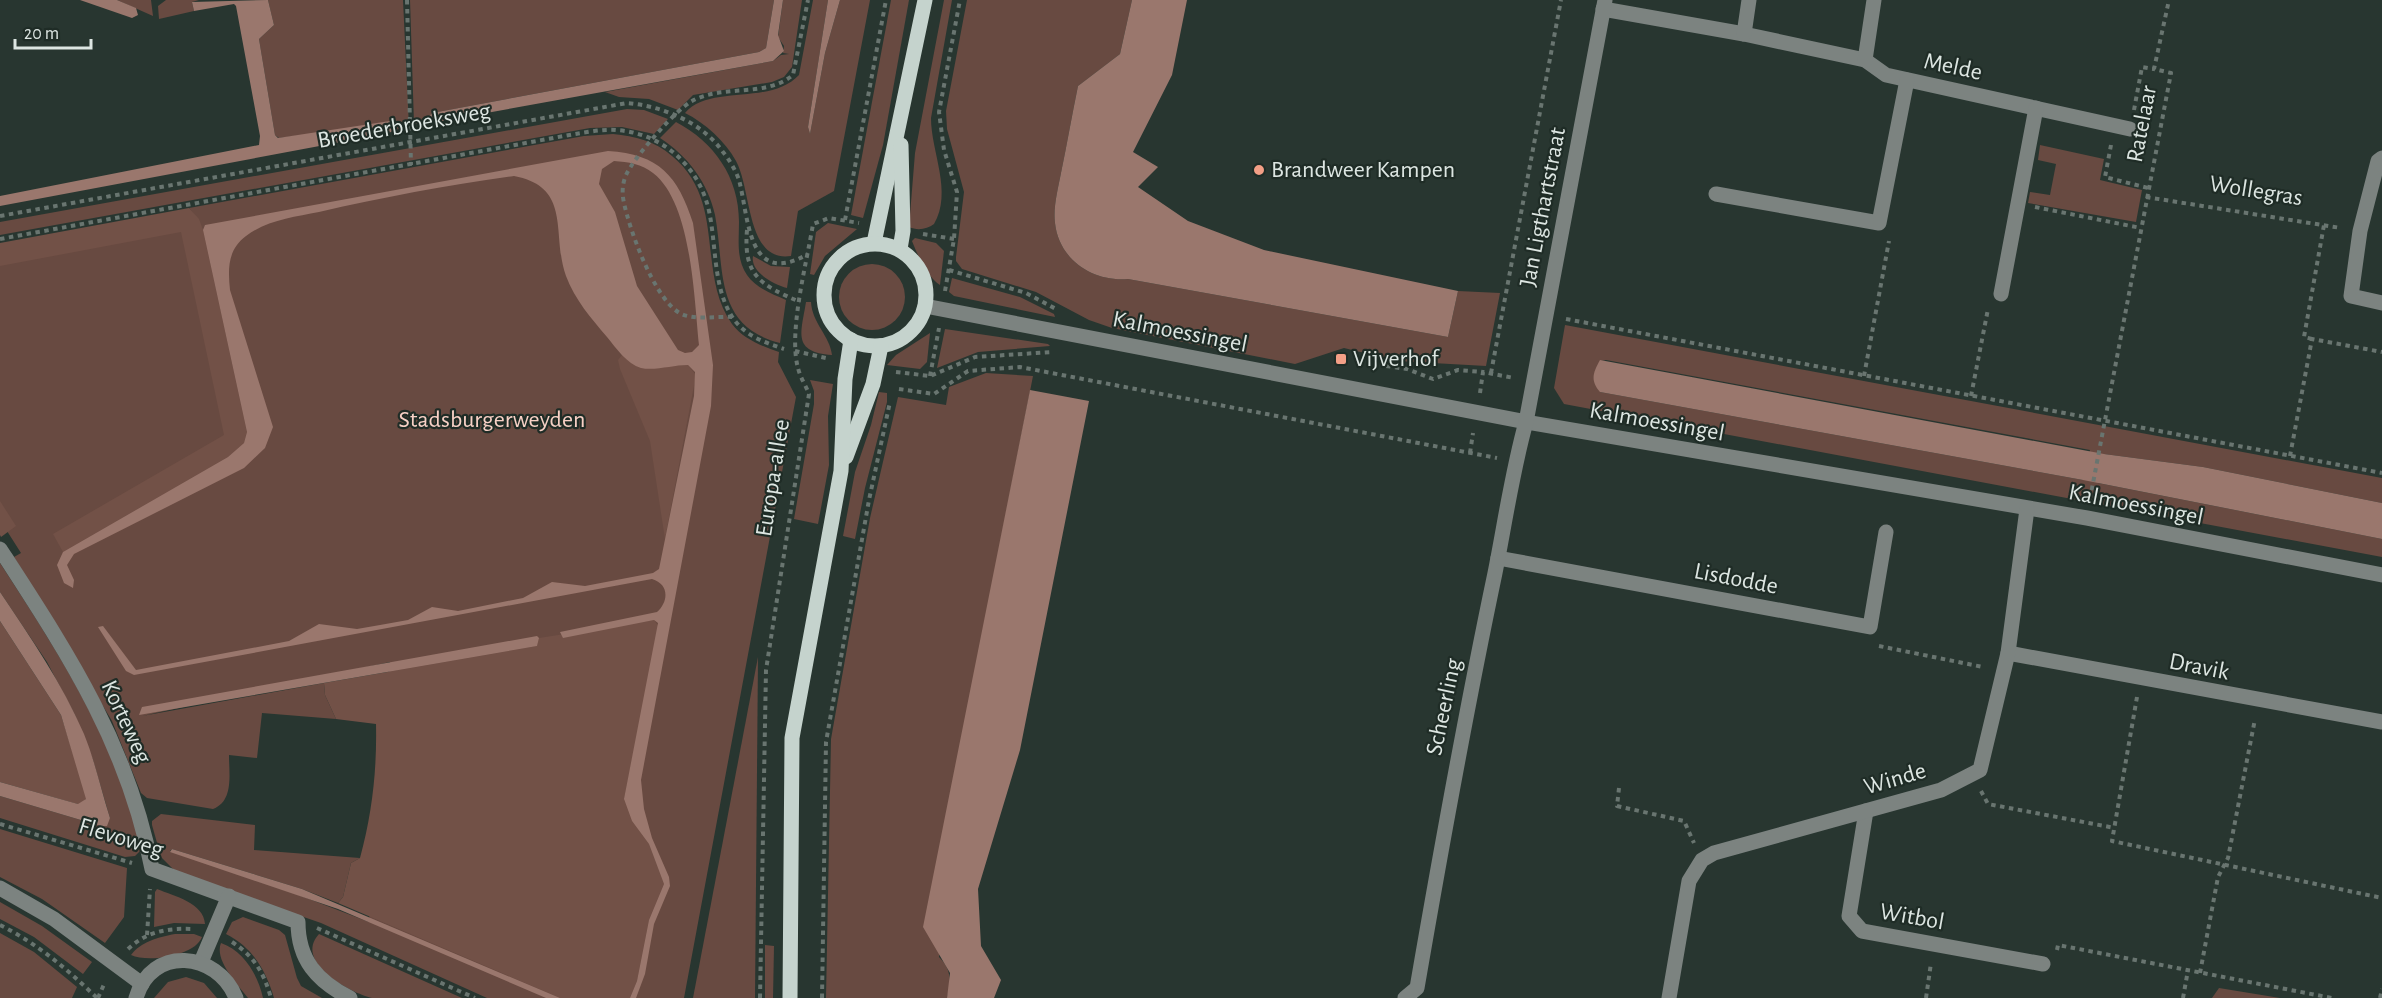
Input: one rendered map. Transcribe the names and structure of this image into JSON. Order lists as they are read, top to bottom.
{
  "streets": {
    "street": [
      "Melde",
      "Jan Ligthartstraat",
      "Kalmoessingel",
      "Lisdodde",
      "Dravik",
      "Scheerling",
      "Korteweg",
      "Winde",
      "Flevoweg",
      "Witbol"
    ],
    "path": [
      "Ratelaar",
      "Broederbroeksweg",
      "Wollegras",
      "Europa-allee"
    ]
  },
  "crossings": [
    ["Melde", "Jan Ligthartstraat"],
    ["Ratelaar", "Wollegras"],
    ["Broederbroeksweg", "Europa-allee"],
    ["Jan Ligthartstraat", "Kalmoessingel"],
    ["Jan Ligthartstraat", "Scheerling"],
    ["Kalmoessingel", "Scheerling"],
    ["Lisdodde", "Scheerling"],
    ["Korteweg", "Flevoweg"],
    ["Winde", "Witbol"]
  ],
  "parks": ["Stadsburgerweyden"],
  "places": {
    "other": ["Brandweer Kampen"],
    "transit": ["Vijverhof"]
  },
  "scale_bar": "20 m"
}
